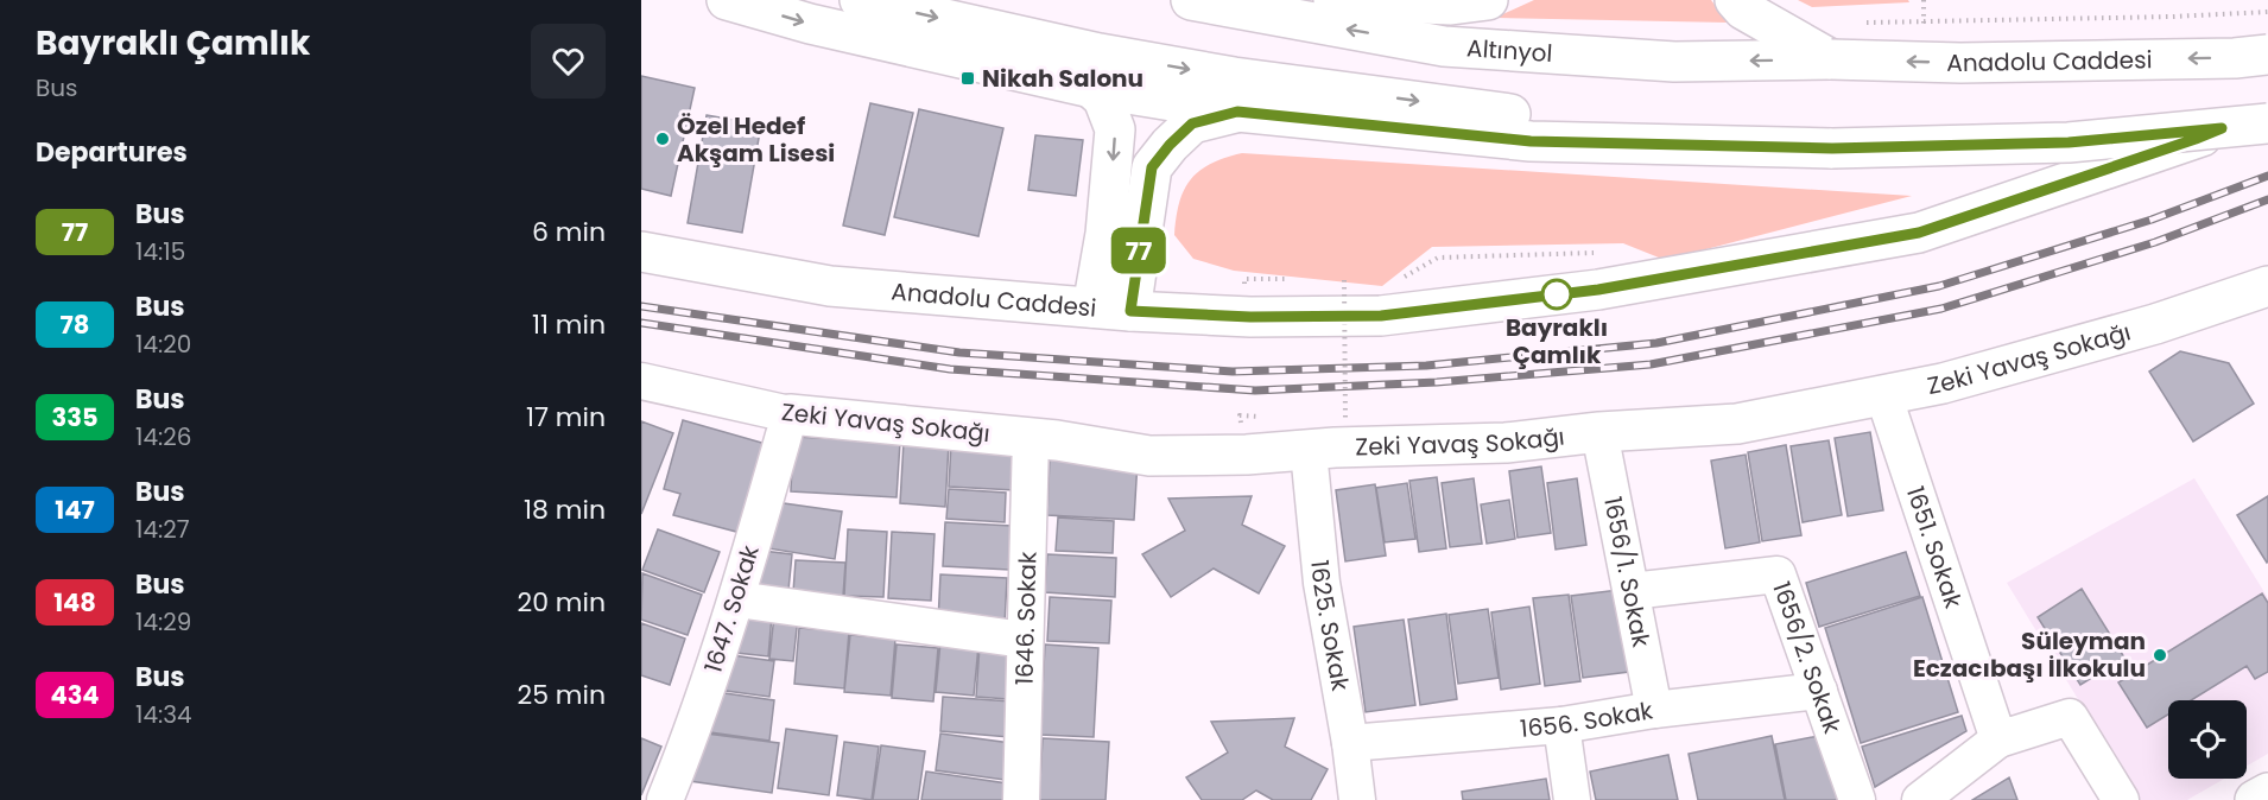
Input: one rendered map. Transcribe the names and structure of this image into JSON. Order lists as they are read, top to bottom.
{
  "streets": {
    "main road": ["Altınyol", "Anadolu Caddesi", "Zeki Yavaş Sokağı"],
    "street": [
      "1651. Sokak",
      "1656/1. Sokak",
      "1647. Sokak",
      "1646. Sokak",
      "1625. Sokak",
      "1656/2. Sokak",
      "1656. Sokak"
    ]
  },
  "crossings": [
    ["Altınyol", "Anadolu Caddesi"],
    ["Zeki Yavaş Sokağı", "1651. Sokak"],
    ["Zeki Yavaş Sokağı", "1656/1. Sokak"],
    ["Zeki Yavaş Sokağı", "1647. Sokak"],
    ["Zeki Yavaş Sokağı", "1646. Sokak"],
    ["Zeki Yavaş Sokağı", "1625. Sokak"],
    ["1656/1. Sokak", "1656/2. Sokak"],
    ["1656/1. Sokak", "1656. Sokak"],
    ["1625. Sokak", "1656. Sokak"],
    ["1656/2. Sokak", "1656. Sokak"]
  ],
  "places": {
    "transit": ["Nikah Salonu"],
    "other": ["Özel Hedef Akşam Lisesi", "Bayraklı Çamlık", "Süleyman Eczacıbaşı İlkokulu"]
  },
  "lines": ["bus line 77"],
  "page": {
    "heading": [
      ["Bayraklı Çamlık", "Bus"],
      "Departures"
    ],
    "on_map": "77",
    "list": [
      {
        "mark": "77",
        "name": "Bus",
        "note": "14:15",
        "value": "6 min"
      },
      {
        "mark": "78",
        "name": "Bus",
        "note": "14:20",
        "value": "11 min"
      },
      {
        "mark": "335",
        "name": "Bus",
        "note": "14:26",
        "value": "17 min"
      },
      {
        "mark": "147",
        "name": "Bus",
        "note": "14:27",
        "value": "18 min"
      },
      {
        "mark": "148",
        "name": "Bus",
        "note": "14:29",
        "value": "20 min"
      },
      {
        "mark": "434",
        "name": "Bus",
        "note": "14:34",
        "value": "25 min"
      }
    ]
  }
}
